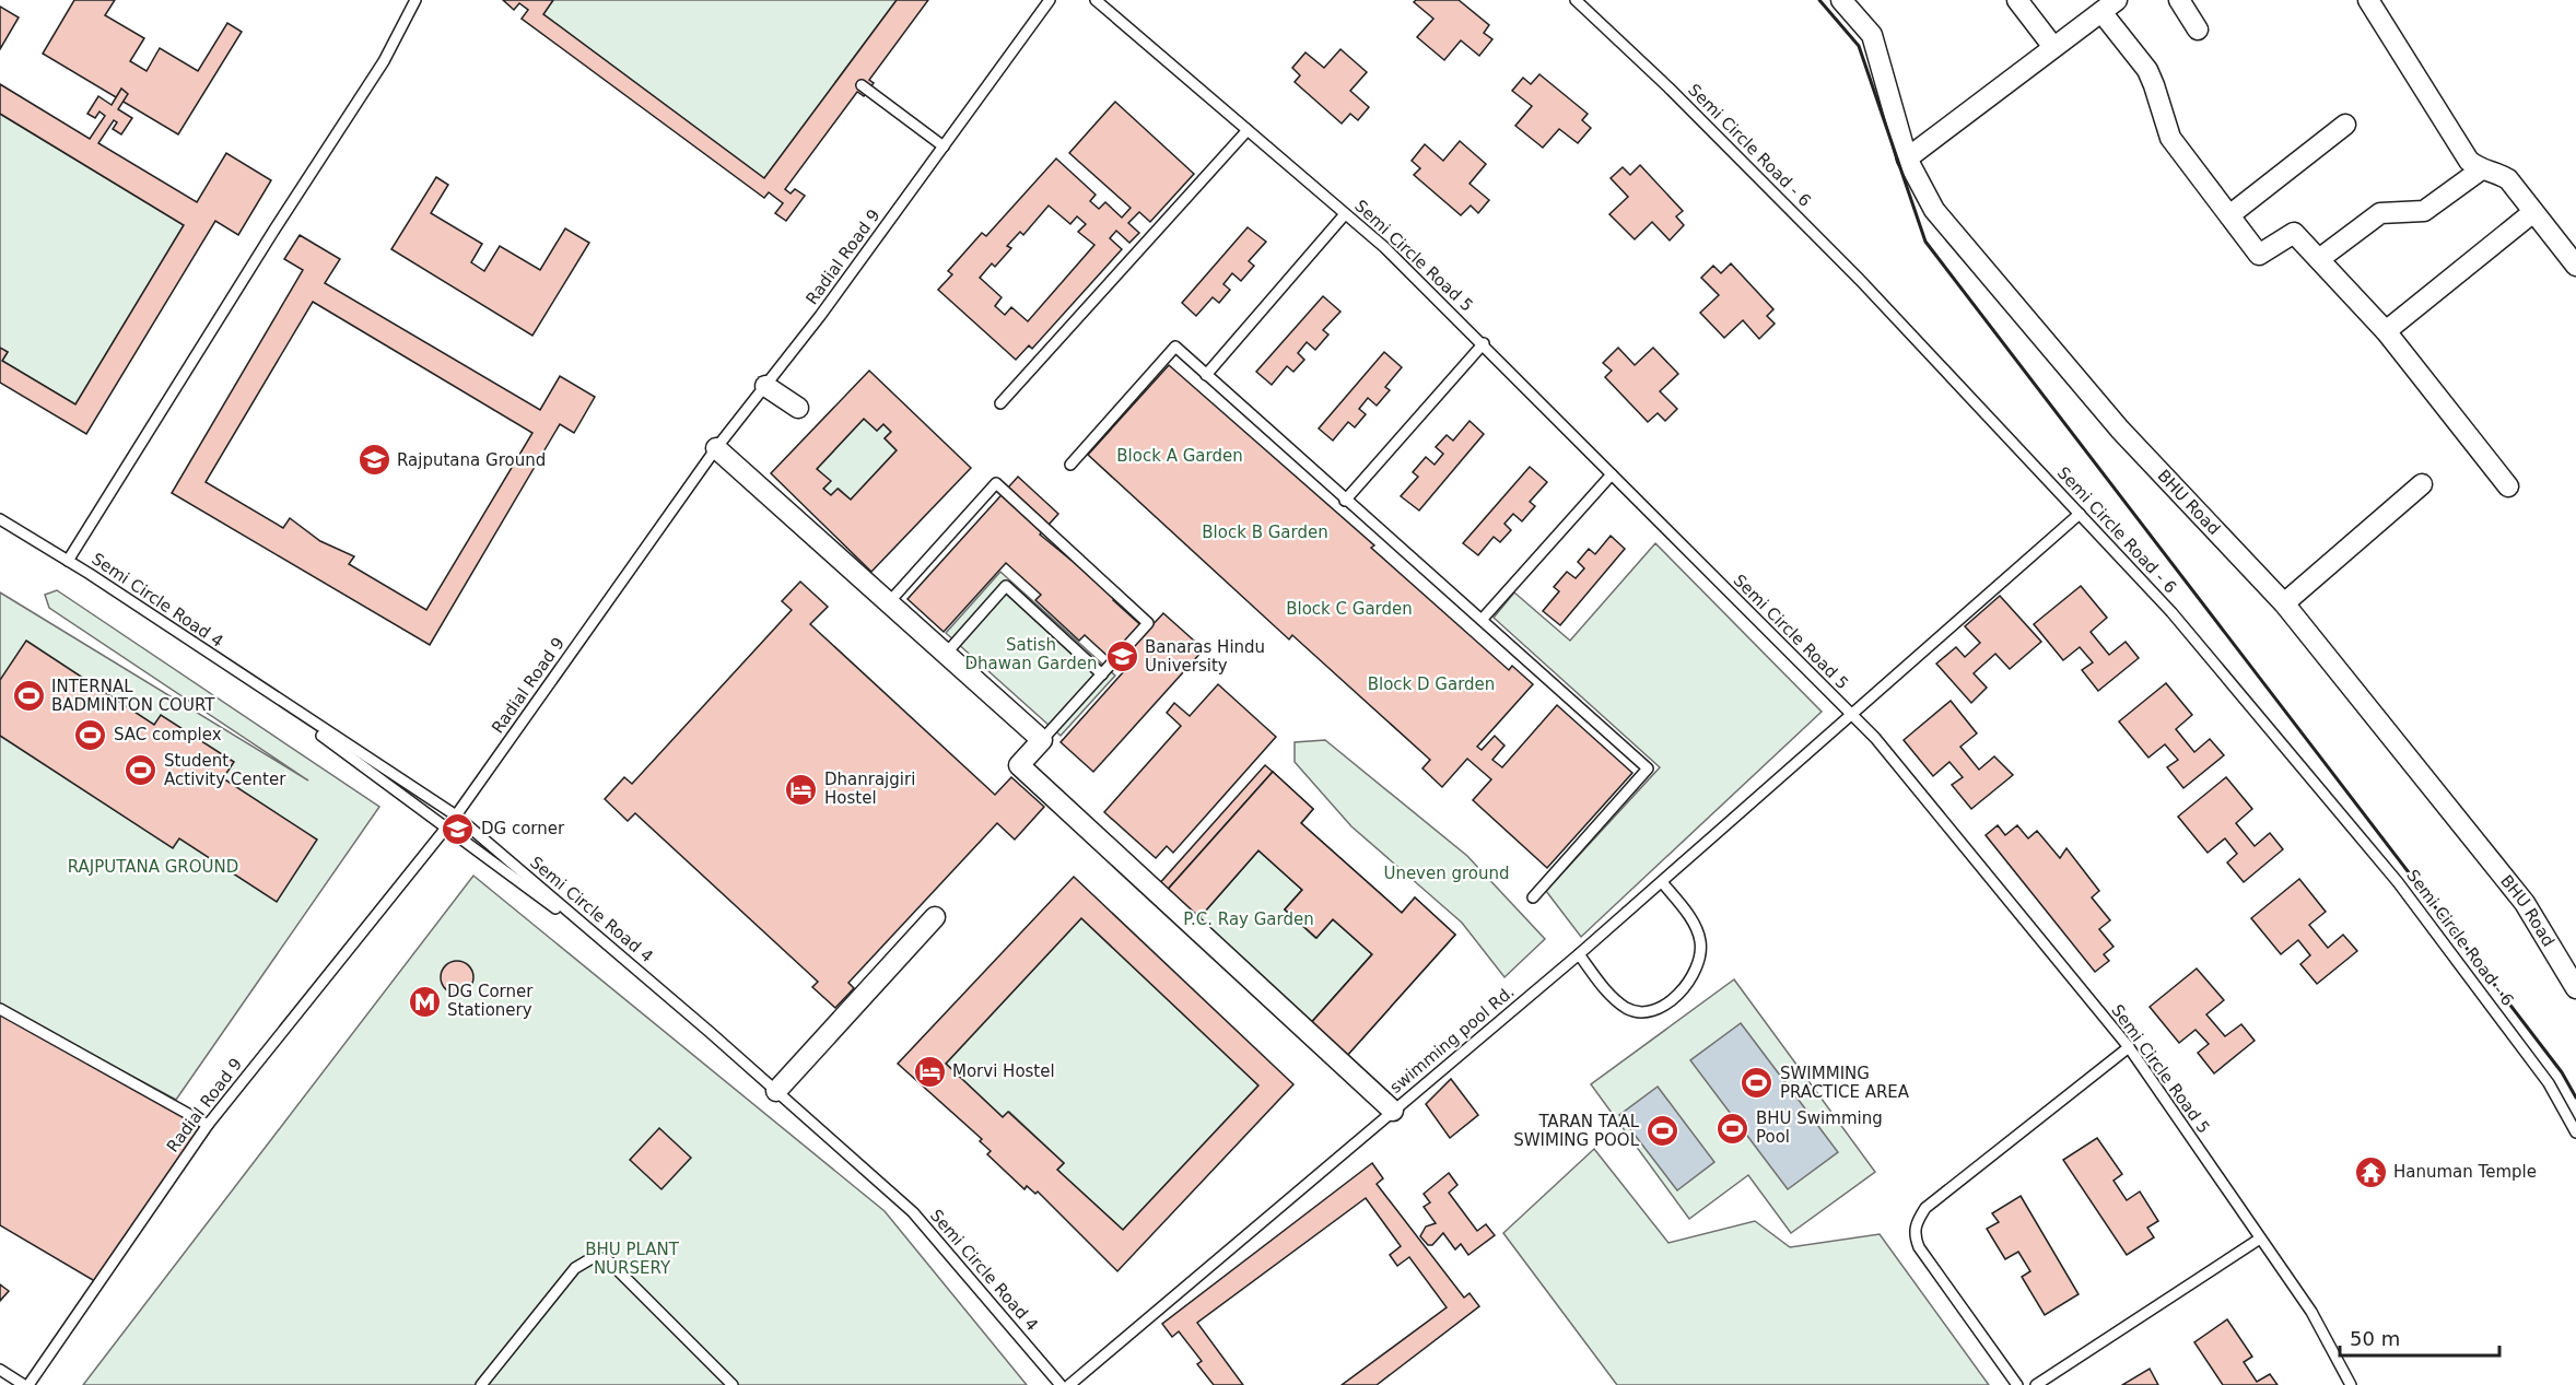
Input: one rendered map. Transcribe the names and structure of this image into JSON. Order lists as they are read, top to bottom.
{
  "streets": {
    "street": ["BHU Road"],
    "lane": [
      "Semi Circle Road - 6",
      "Semi Circle Road 5",
      "Radial Road 9",
      "Semi Circle Road 4",
      "swimming pool Rd."
    ]
  },
  "crossings": [
    ["Semi Circle Road - 6", "swimming pool Rd."],
    ["Semi Circle Road 5", "swimming pool Rd."],
    ["Radial Road 9", "Semi Circle Road 4"]
  ],
  "parks": [
    "Block A Garden",
    "Block B Garden",
    "Block C Garden",
    "Satish Dhawan Garden",
    "Block D Garden",
    "RAJPUTANA GROUND",
    "Uneven ground",
    "P.C. Ray Garden",
    "BHU PLANT NURSERY"
  ],
  "places": {
    "school or university": ["Rajputana Ground", "Banaras Hindu University", "DG corner"],
    "sports": [
      "INTERNAL BADMINTON COURT",
      "SAC complex",
      "Student Activity Center",
      "SWIMMING PRACTICE AREA",
      "BHU Swimming Pool",
      "TARAN TAAL SWIMING POOL"
    ],
    "hotel": ["Dhanrajgiri Hostel", "Morvi Hostel"],
    "metro station": ["DG Corner Stationery"],
    "temple": ["Hanuman Temple"]
  },
  "scale_bar": "50 m"
}
